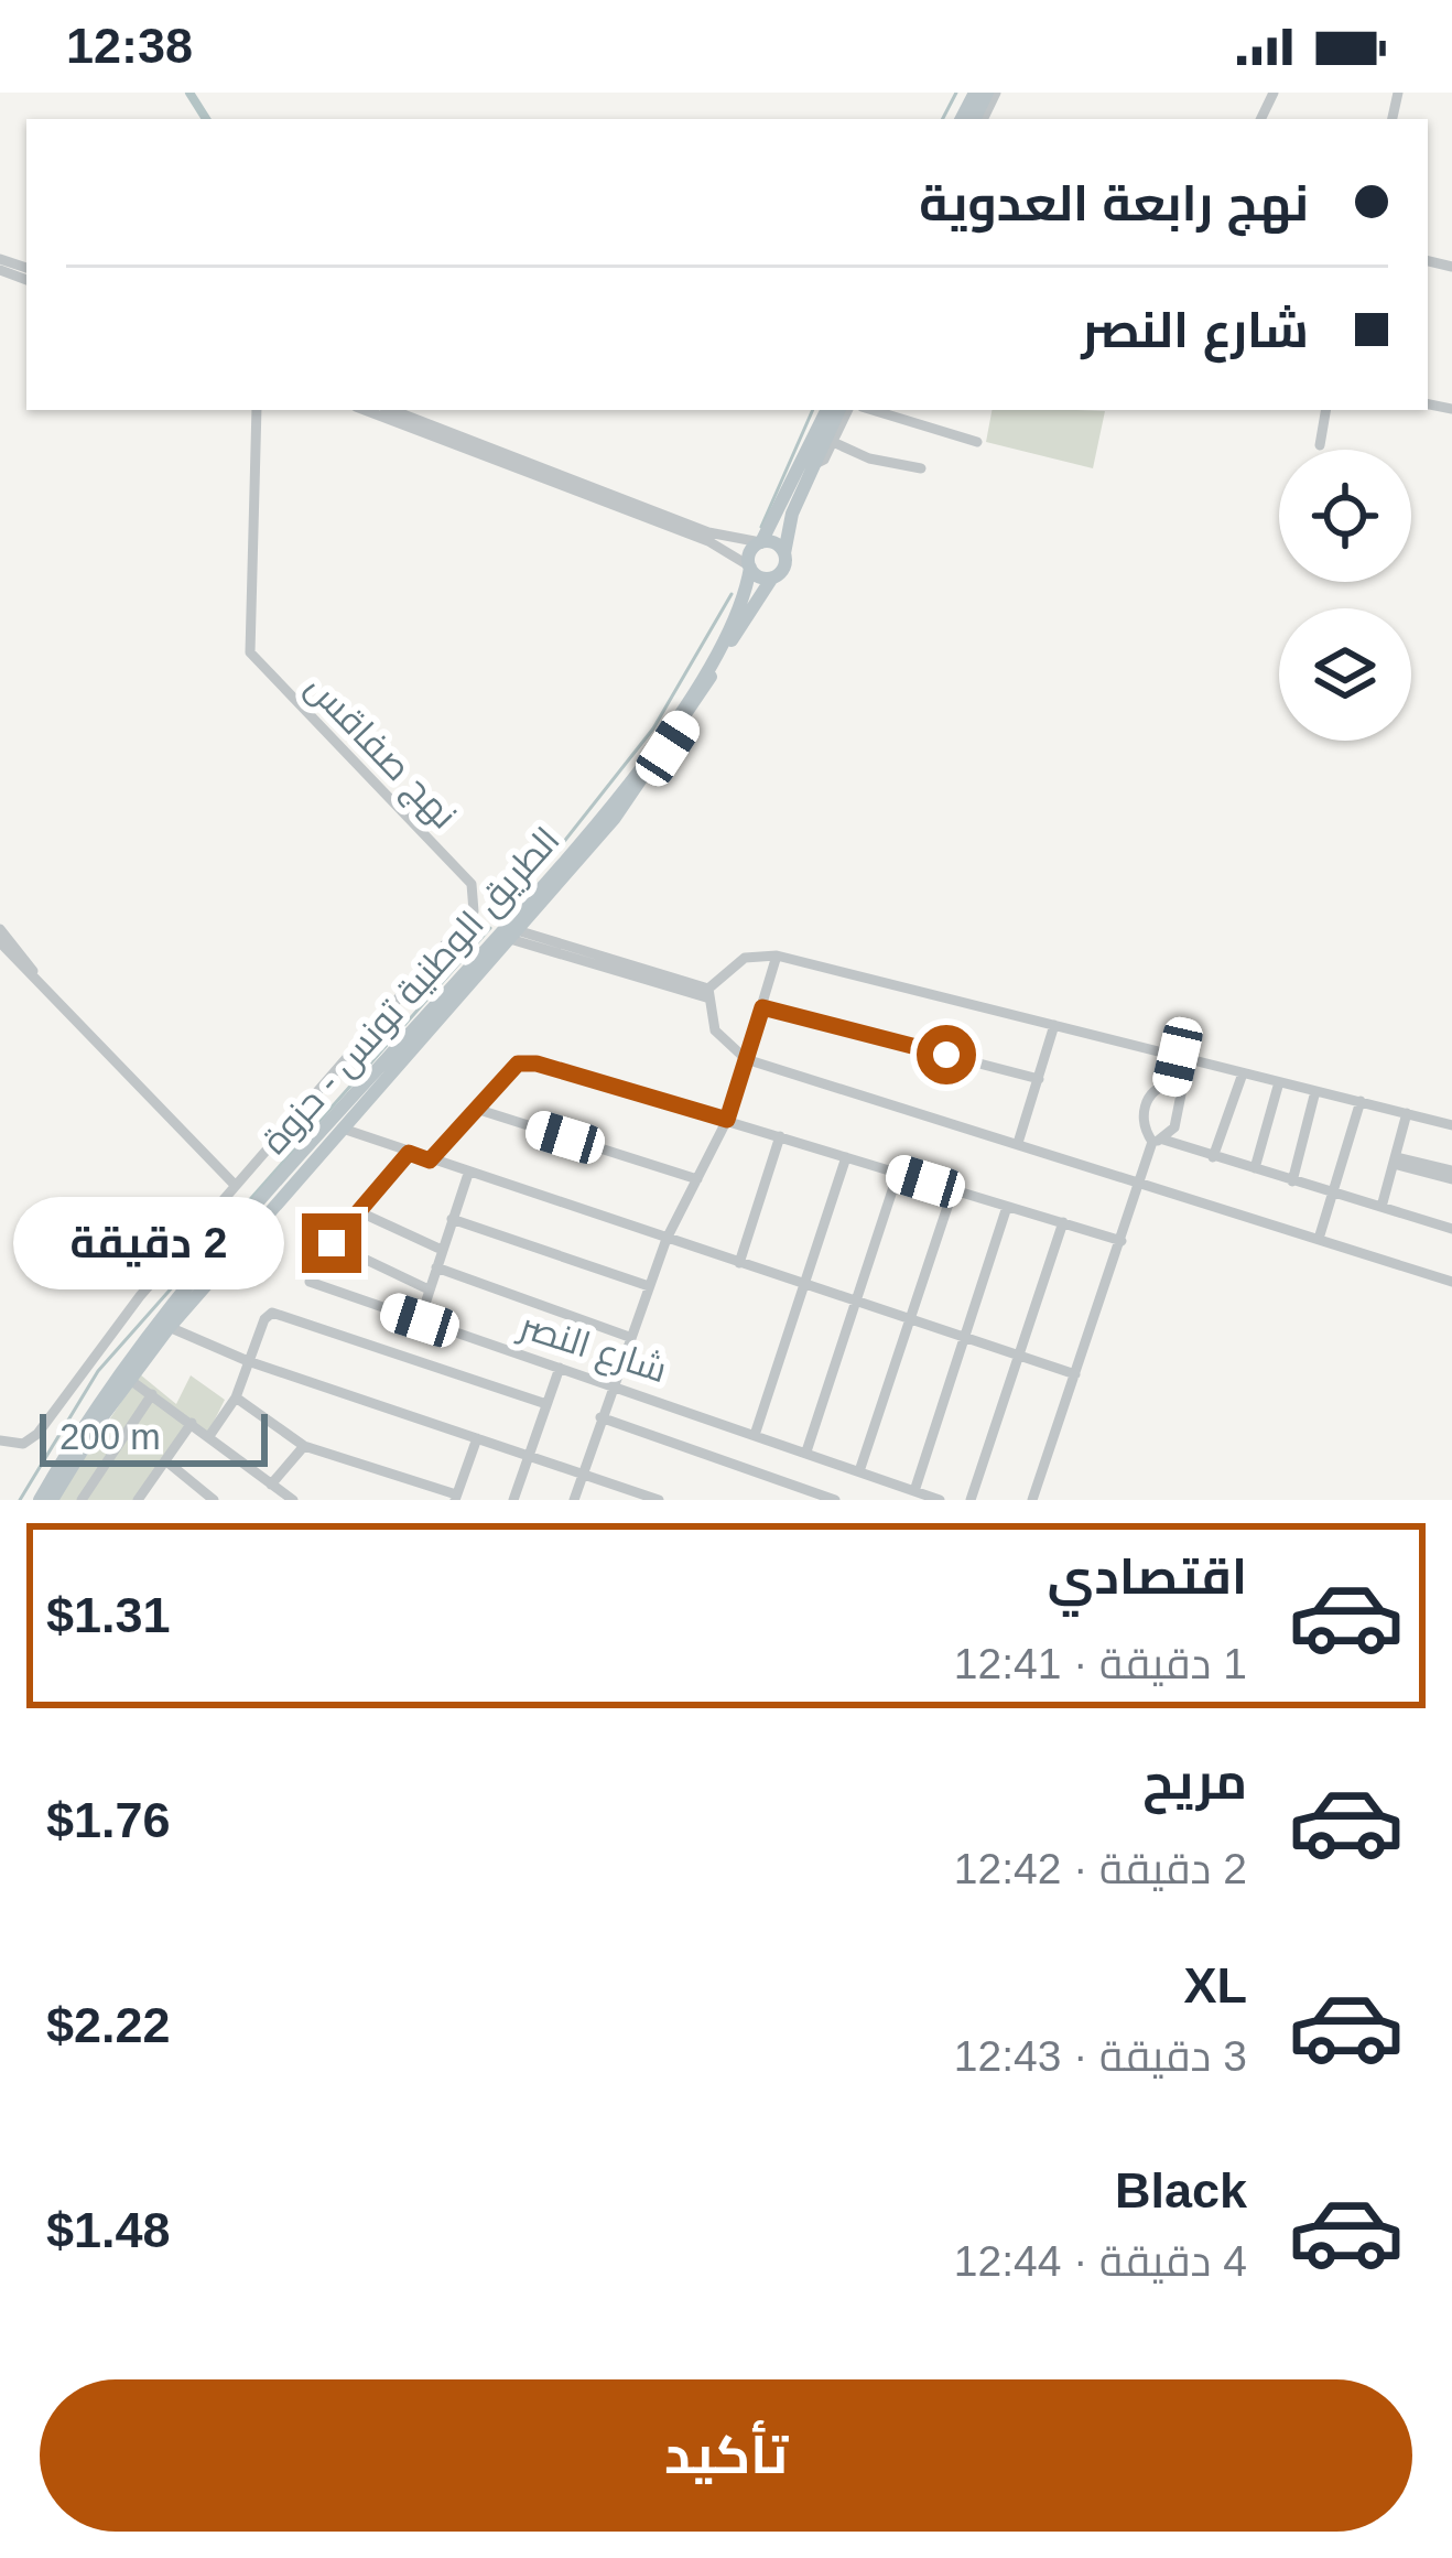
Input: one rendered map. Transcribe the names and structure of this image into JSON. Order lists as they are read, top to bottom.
{
  "streets": {
    "main road": ["الطريق الوطنية تونس - حزوة"],
    "street": ["نهج صفاقس", "شارع النصر"]
  },
  "scale_bar": "200 m",
  "page": {
    "status": "12:38",
    "banner": ["نهج رابعة العدوية", "شارع النصر"],
    "bubble": "2 دقيقة",
    "scale": "200 m",
    "list": [
      {
        "name": "اقتصادي",
        "note": "1 دقيقة · 12:41",
        "value": "$1.31"
      },
      {
        "name": "مريح",
        "note": "2 دقيقة · 12:42",
        "value": "$1.76"
      },
      {
        "name": "XL",
        "note": "3 دقيقة · 12:43",
        "value": "$2.22"
      },
      {
        "name": "Black",
        "note": "4 دقيقة · 12:44",
        "value": "$1.48"
      }
    ],
    "buttons": "تأكيد"
  }
}
